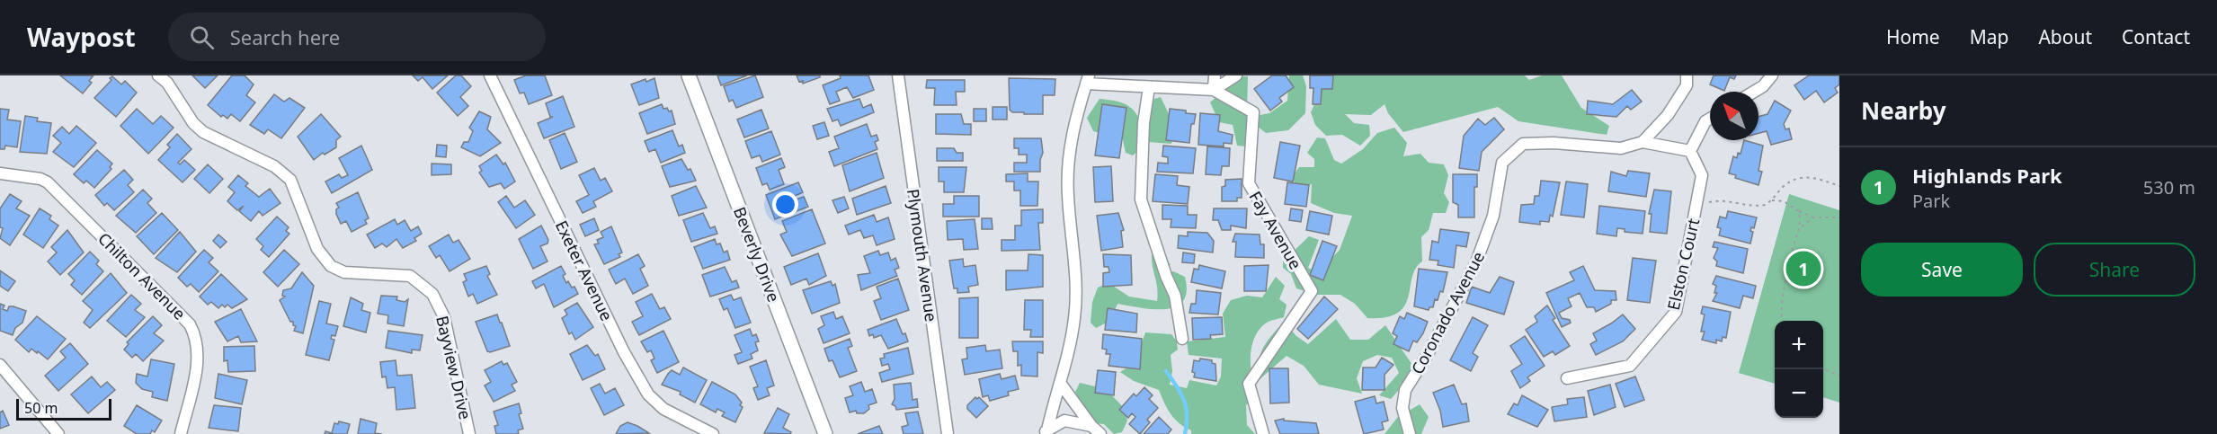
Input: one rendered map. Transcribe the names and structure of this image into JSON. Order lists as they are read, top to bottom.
{
  "streets": {
    "street": [
      "Fay Avenue",
      "Beverly Drive",
      "Plymouth Avenue",
      "Elston Court",
      "Exeter Avenue",
      "Chilton Avenue",
      "Coronado Avenue",
      "Bayview Drive"
    ]
  },
  "scale_bar": "50 m",
  "north": "top left",
  "page": {
    "header": "Waypost",
    "search": "Search here",
    "nav": [
      "Home",
      "Map",
      "About",
      "Contact"
    ],
    "heading": "Nearby",
    "list": [
      {
        "mark": "1",
        "name": "Highlands Park",
        "note": "Park",
        "value": "530 m"
      }
    ],
    "buttons": ["Save", "Share"],
    "pins": "1",
    "map_buttons": ["+", "−"],
    "scale": "50 m"
  }
}
